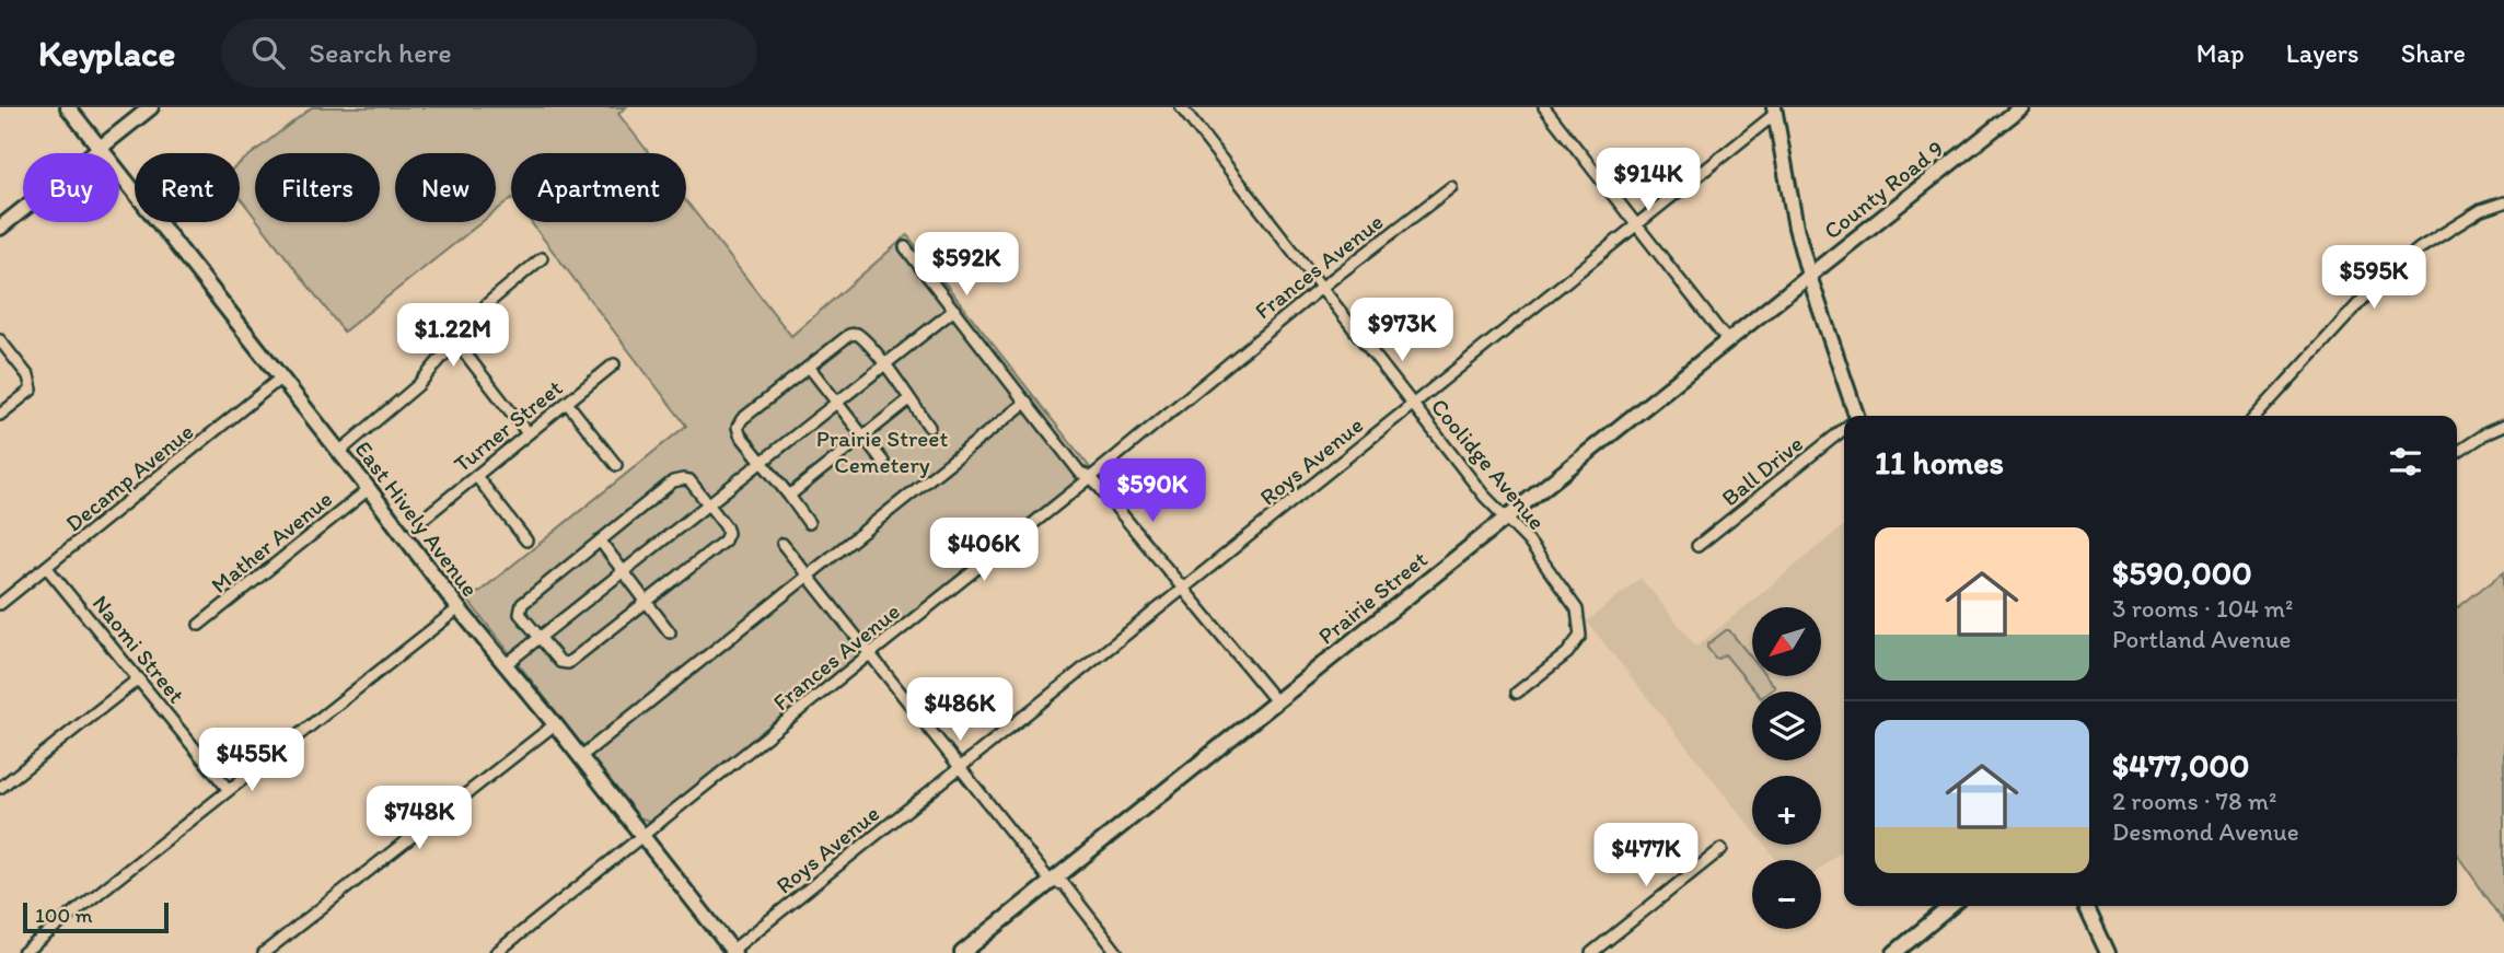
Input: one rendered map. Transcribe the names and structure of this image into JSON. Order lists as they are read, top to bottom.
{
  "streets": {
    "main road": ["County Road 9", "East Hively Avenue", "Prairie Street"],
    "street": [
      "Frances Avenue",
      "Turner Street",
      "Roys Avenue",
      "Coolidge Avenue",
      "Ball Drive",
      "Decamp Avenue",
      "Mather Avenue",
      "Naomi Street"
    ]
  },
  "crossings": [
    ["County Road 9", "Prairie Street"],
    ["Frances Avenue", "Coolidge Avenue"],
    ["Frances Avenue", "East Hively Avenue"],
    ["Roys Avenue", "Coolidge Avenue"],
    ["Roys Avenue", "East Hively Avenue"],
    ["Coolidge Avenue", "Prairie Street"],
    ["Decamp Avenue", "East Hively Avenue"],
    ["Decamp Avenue", "Naomi Street"],
    ["East Hively Avenue", "Mather Avenue"]
  ],
  "parks": ["Prairie Street Cemetery"],
  "scale_bar": "100 m",
  "north": "bottom left",
  "page": {
    "header": "Keyplace",
    "search": "Search here",
    "nav": ["Map", "Layers", "Share"],
    "price": [
      "$914K",
      "$592K",
      "$595K",
      "$973K",
      "$1.22M",
      "$590K",
      "$406K",
      "$486K",
      "$455K",
      "$748K",
      "$477K"
    ],
    "chip": [
      "Buy",
      "Rent",
      "Filters",
      "New",
      "Apartment"
    ],
    "heading": "11 homes",
    "list": [
      {
        "name": "$590,000",
        "note": "3 rooms · 104 m² · Portland Avenue"
      },
      {
        "name": "$477,000",
        "note": "2 rooms · 78 m² · Desmond Avenue"
      }
    ],
    "map_buttons": ["+", "−"],
    "scale": "100 m"
  }
}
